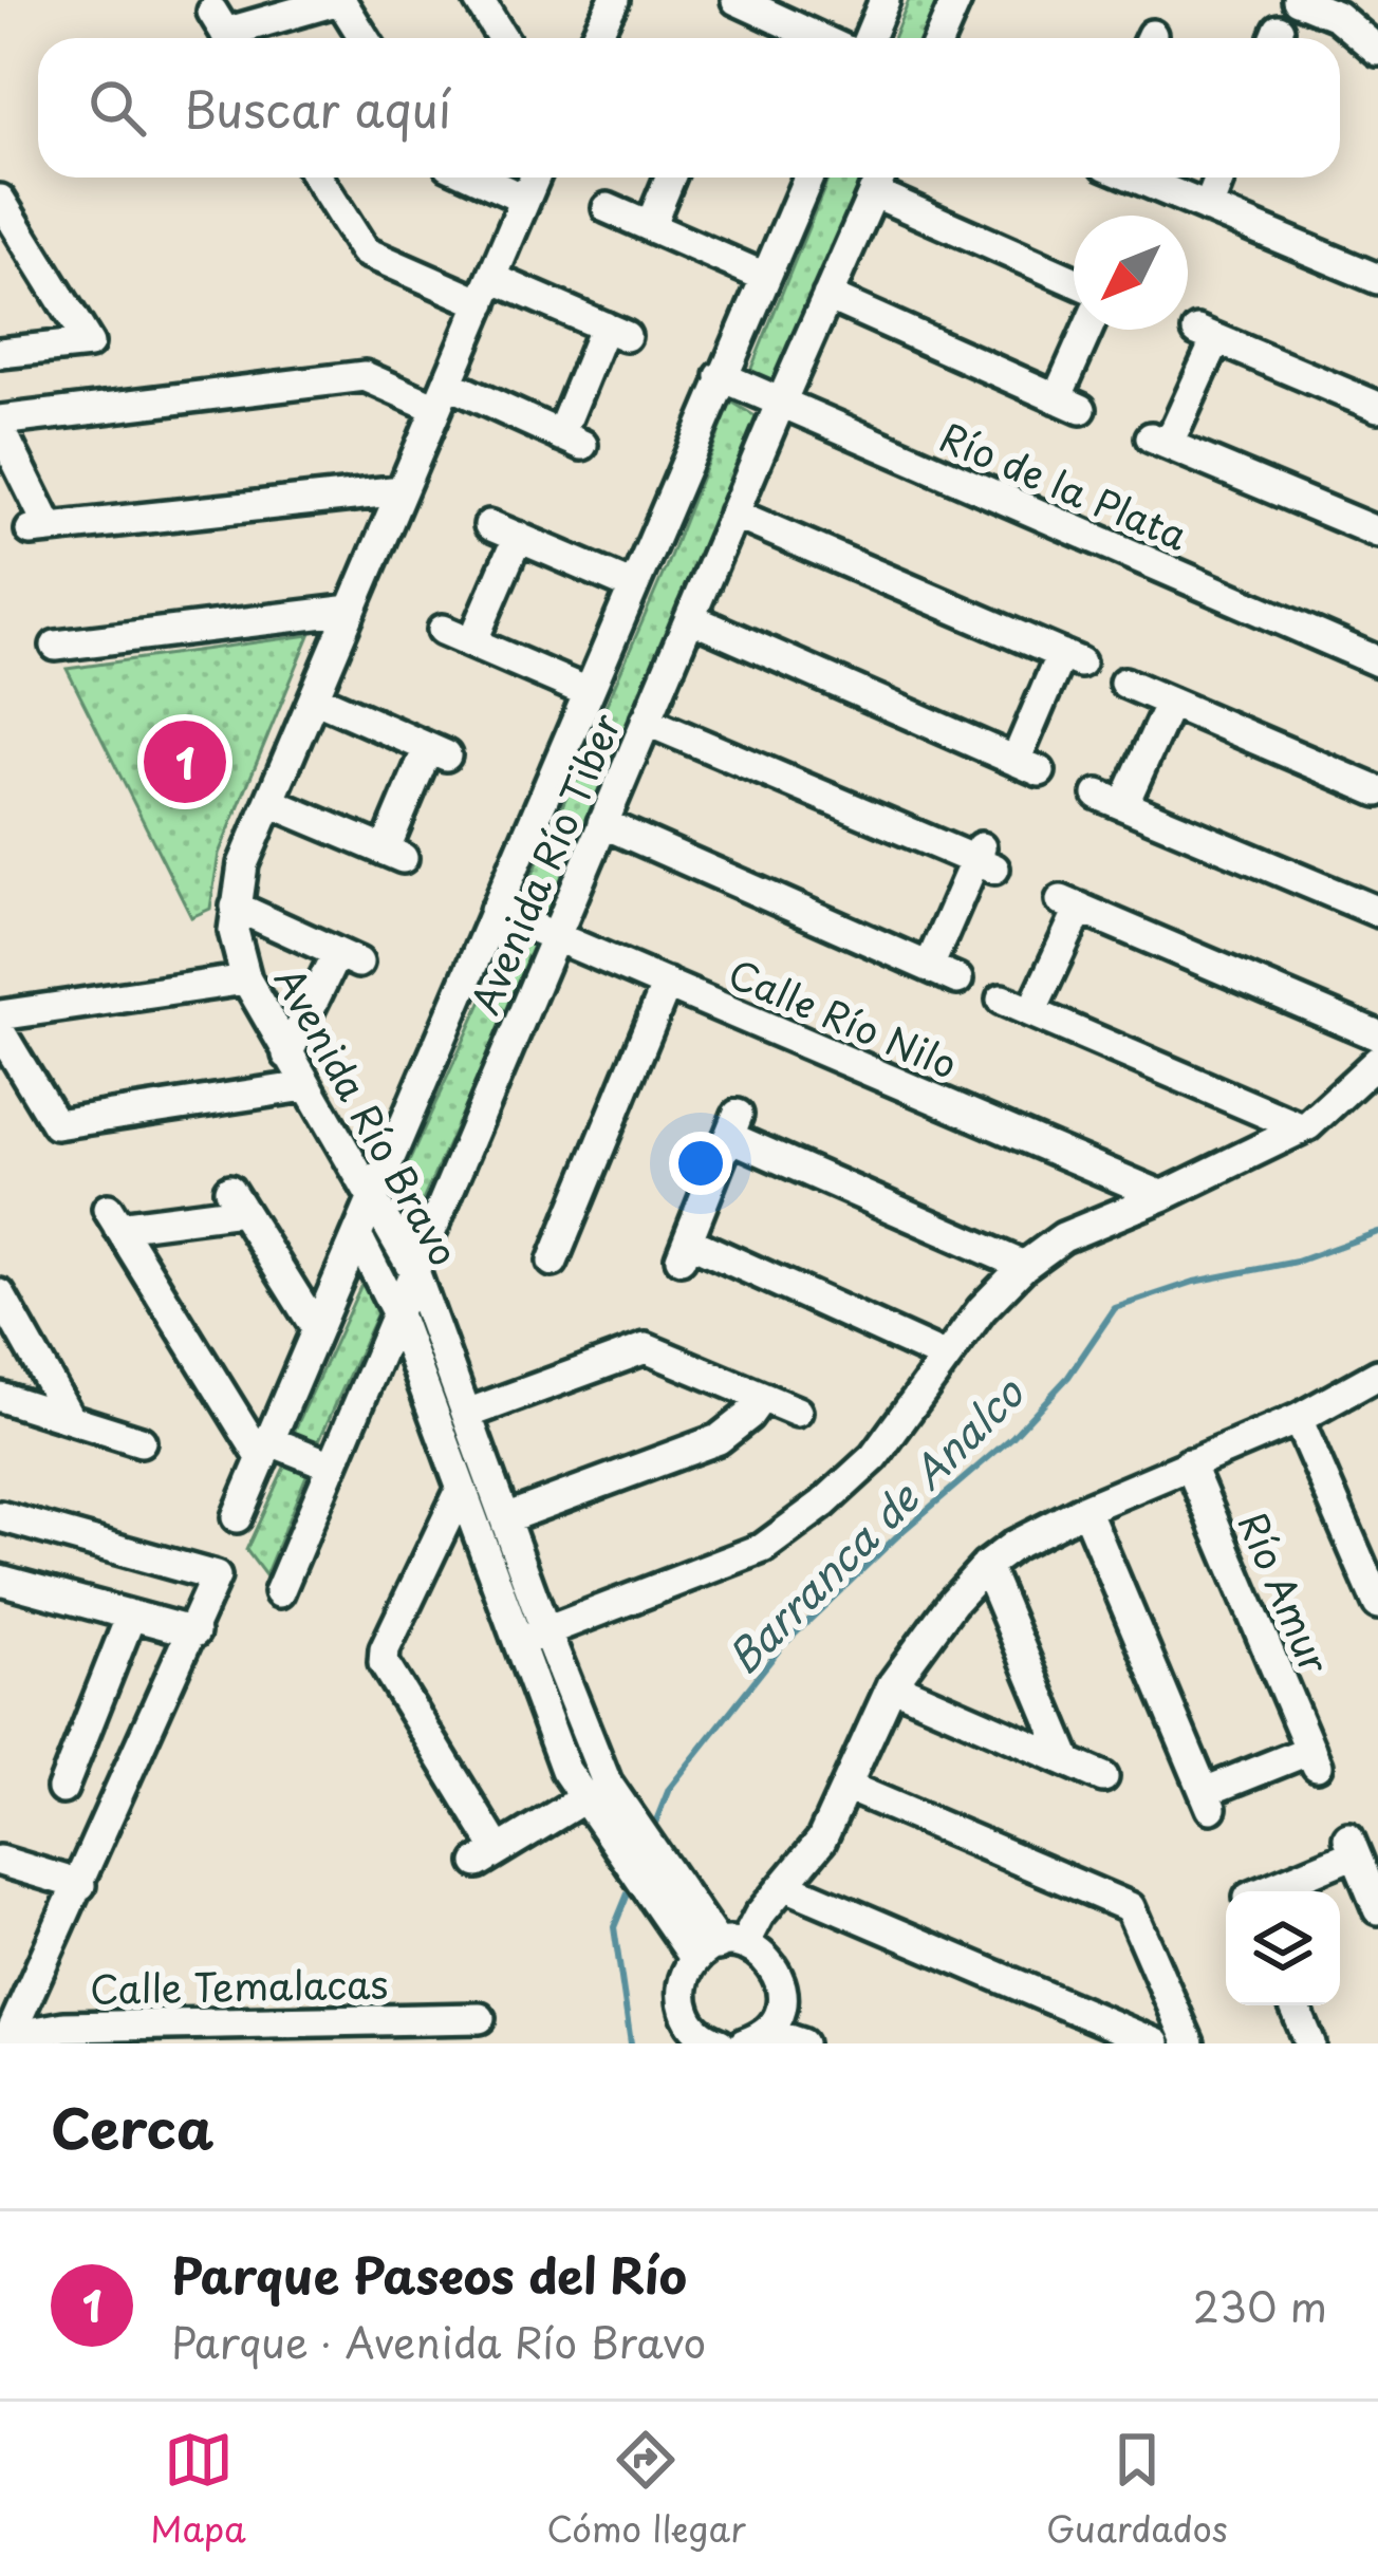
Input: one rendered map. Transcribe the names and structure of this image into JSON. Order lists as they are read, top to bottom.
{
  "streets": {
    "street": [
      "Río de la Plata",
      "Avenida Río Tiber",
      "Calle Río Nilo",
      "Avenida Río Bravo",
      "Río Amur",
      "Calle Temalacas"
    ]
  },
  "crossings": [
    ["Río de la Plata", "Avenida Río Tiber"],
    ["Avenida Río Tiber", "Calle Río Nilo"],
    ["Avenida Río Tiber", "Avenida Río Bravo"]
  ],
  "water": ["Barranca de Analco"],
  "north": "bottom left",
  "page": {
    "search": "Buscar aquí",
    "pins": "1",
    "heading": "Cerca",
    "list": [
      {
        "mark": "1",
        "name": "Parque Paseos del Río",
        "note": "Parque · Avenida Río Bravo",
        "value": "230 m"
      }
    ],
    "nav": ["Mapa", "Cómo llegar", "Guardados"]
  }
}
